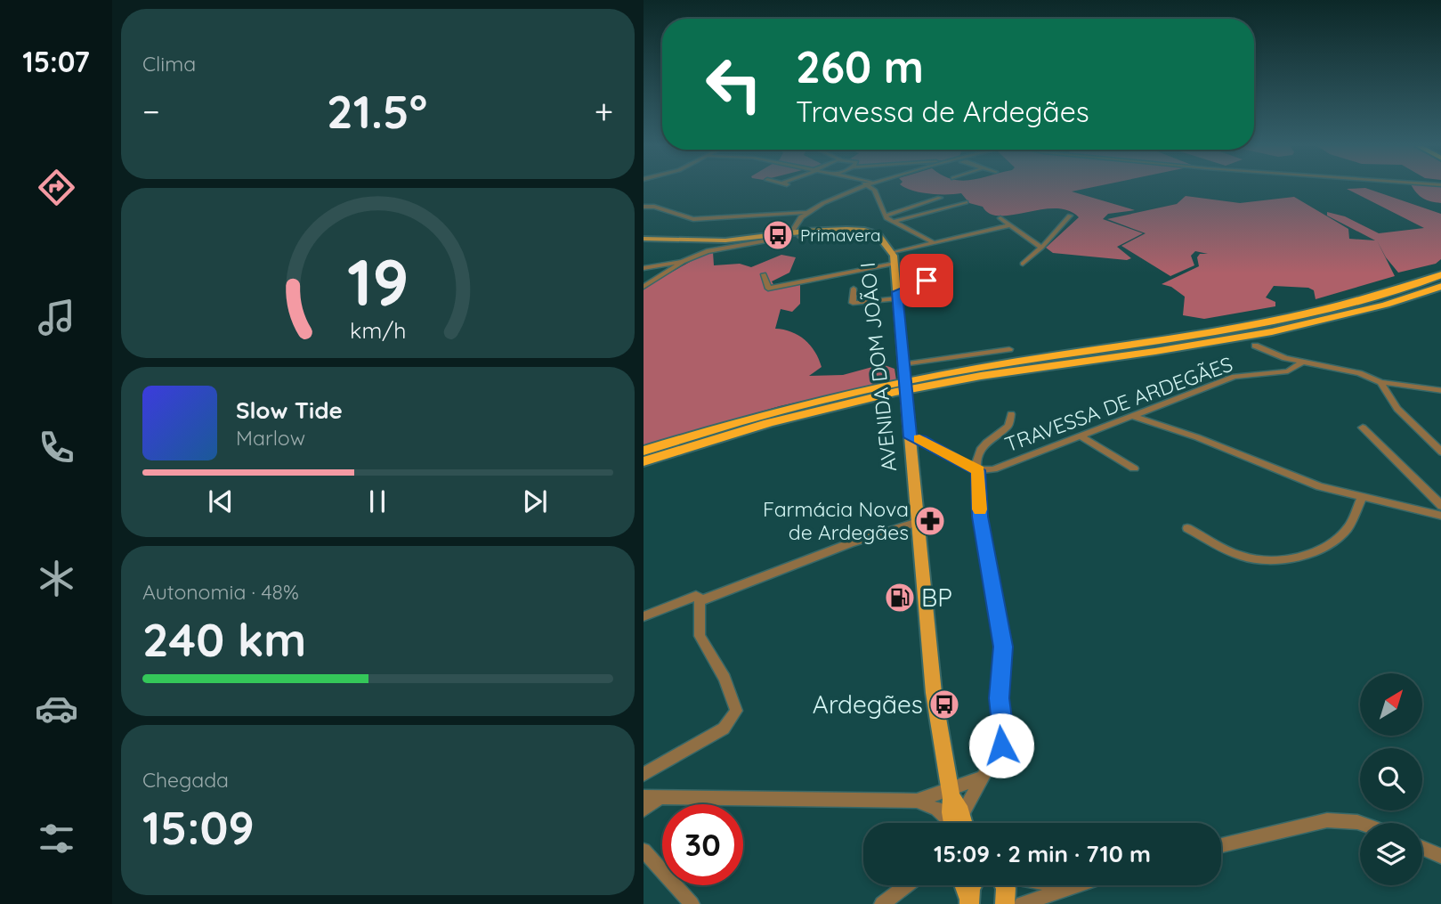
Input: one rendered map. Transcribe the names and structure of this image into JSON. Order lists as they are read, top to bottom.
{
  "streets": {
    "main road": ["AVENIDA DOM JOÃO I"],
    "street": ["TRAVESSA DE ARDEGÃES"]
  },
  "places": {
    "bus stop": ["Primavera", "Ardegães"],
    "pharmacy": ["Farmácia Nova de Ardegães"],
    "fuel station": ["BP"]
  },
  "north": "top right",
  "page": {
    "tabs": "15:07",
    "tile": [
      "Clima",
      ["Autonomia · 48%", "240 km"],
      ["Chegada", "15:09"]
    ],
    "turn": ["260 m", "Travessa de Ardegães"],
    "heat": ["−", "21.5°", "+"],
    "song": ["Slow Tide", "Marlow"],
    "limit": "30",
    "trip": "15:09 · 2 min · 710 m",
    "gauge": ["19", "km/h"]
  }
}
